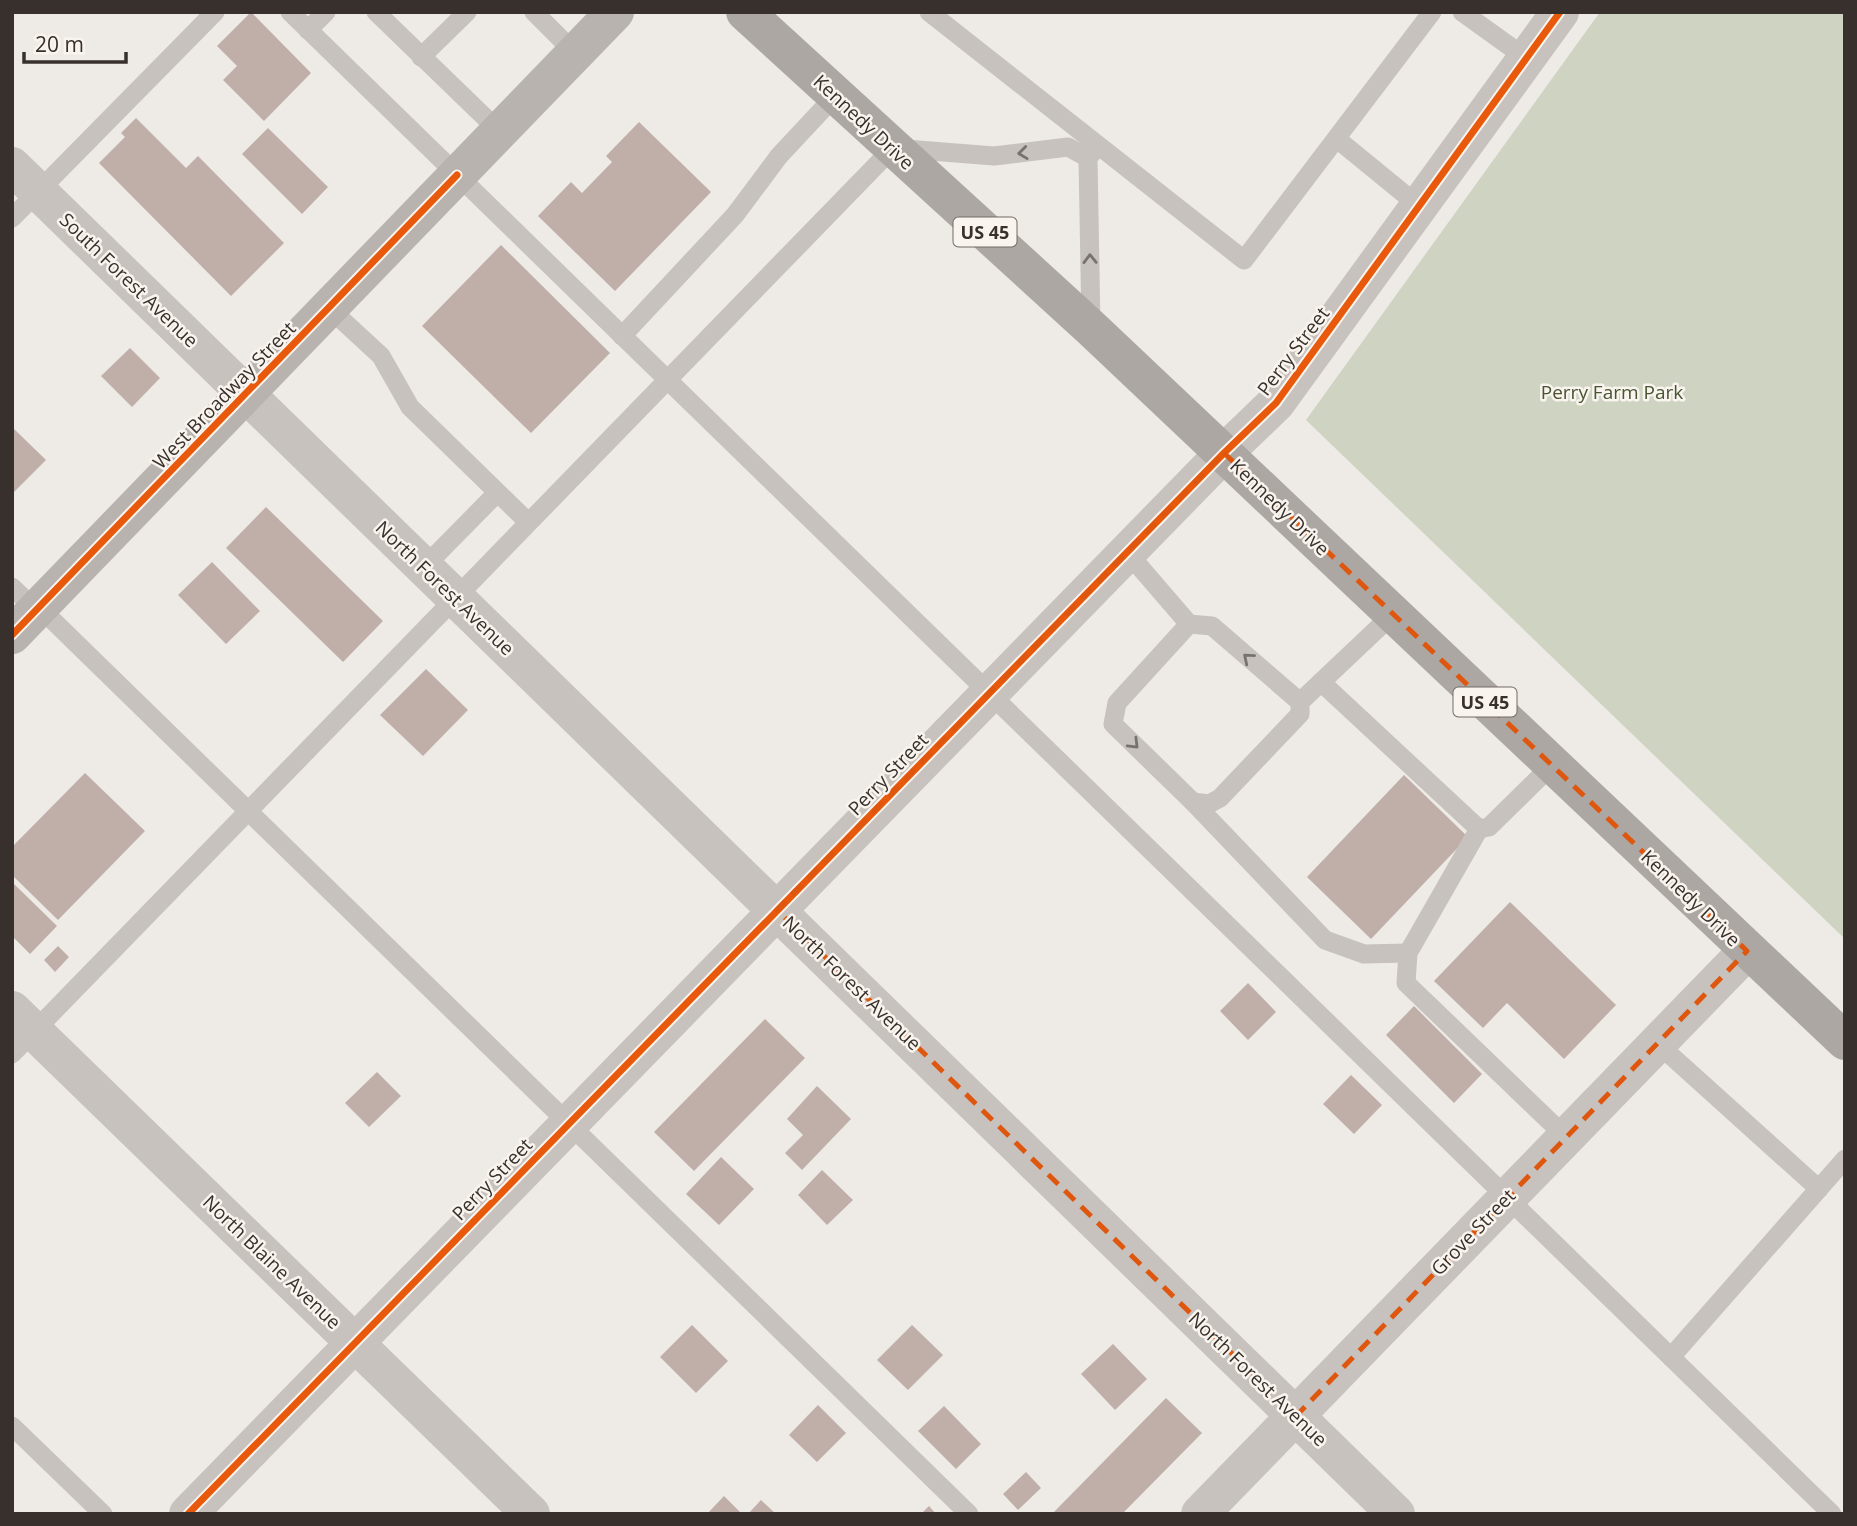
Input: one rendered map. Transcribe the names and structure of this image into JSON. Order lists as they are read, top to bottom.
{
  "streets": {
    "main road": ["Kennedy Drive", "US 45", "West Broadway Street"],
    "street": [
      "South Forest Avenue",
      "Perry Street",
      "North Forest Avenue",
      "Grove Street",
      "North Blaine Avenue"
    ]
  },
  "crossings": [
    ["Kennedy Drive", "US 45"],
    ["Kennedy Drive", "Perry Street"],
    ["Kennedy Drive", "Grove Street"],
    ["US 45", "Grove Street"],
    ["South Forest Avenue", "West Broadway Street"],
    ["South Forest Avenue", "North Forest Avenue"],
    ["Perry Street", "North Forest Avenue"],
    ["Perry Street", "North Blaine Avenue"],
    ["West Broadway Street", "North Forest Avenue"],
    ["North Forest Avenue", "Grove Street"]
  ],
  "parks": ["Perry Farm Park"],
  "scale_bar": "20 m"
}
